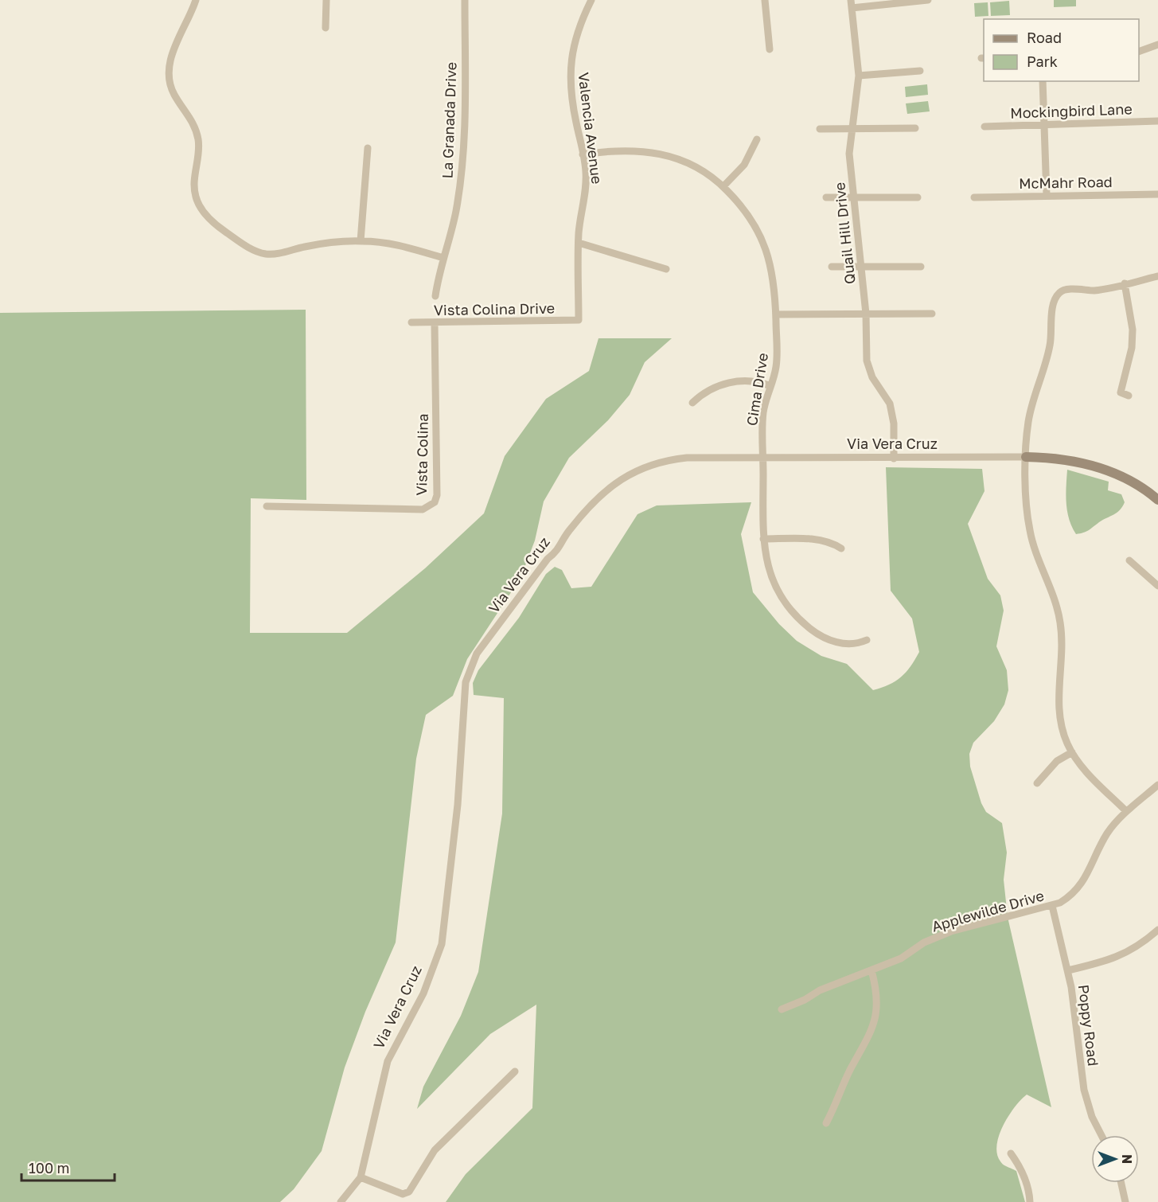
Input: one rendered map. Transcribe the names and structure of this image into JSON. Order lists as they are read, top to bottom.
{
  "streets": {
    "street": [
      "Mockingbird Lane",
      "La Granada Drive",
      "Valencia Avenue",
      "McMahr Road",
      "Quail Hill Drive",
      "Vista Colina Drive",
      "Cima Drive",
      "Via Vera Cruz",
      "Vista Colina",
      "Applewilde Drive",
      "Poppy Road"
    ]
  },
  "crossings": [
    ["Valencia Avenue", "Vista Colina Drive"],
    ["Valencia Avenue", "Cima Drive"],
    ["Quail Hill Drive", "Via Vera Cruz"],
    ["Vista Colina Drive", "Vista Colina"],
    ["Cima Drive", "Via Vera Cruz"],
    ["Applewilde Drive", "Poppy Road"]
  ],
  "legend": ["Road", "Park"],
  "scale_bar": "100 m",
  "north": "right"
}
